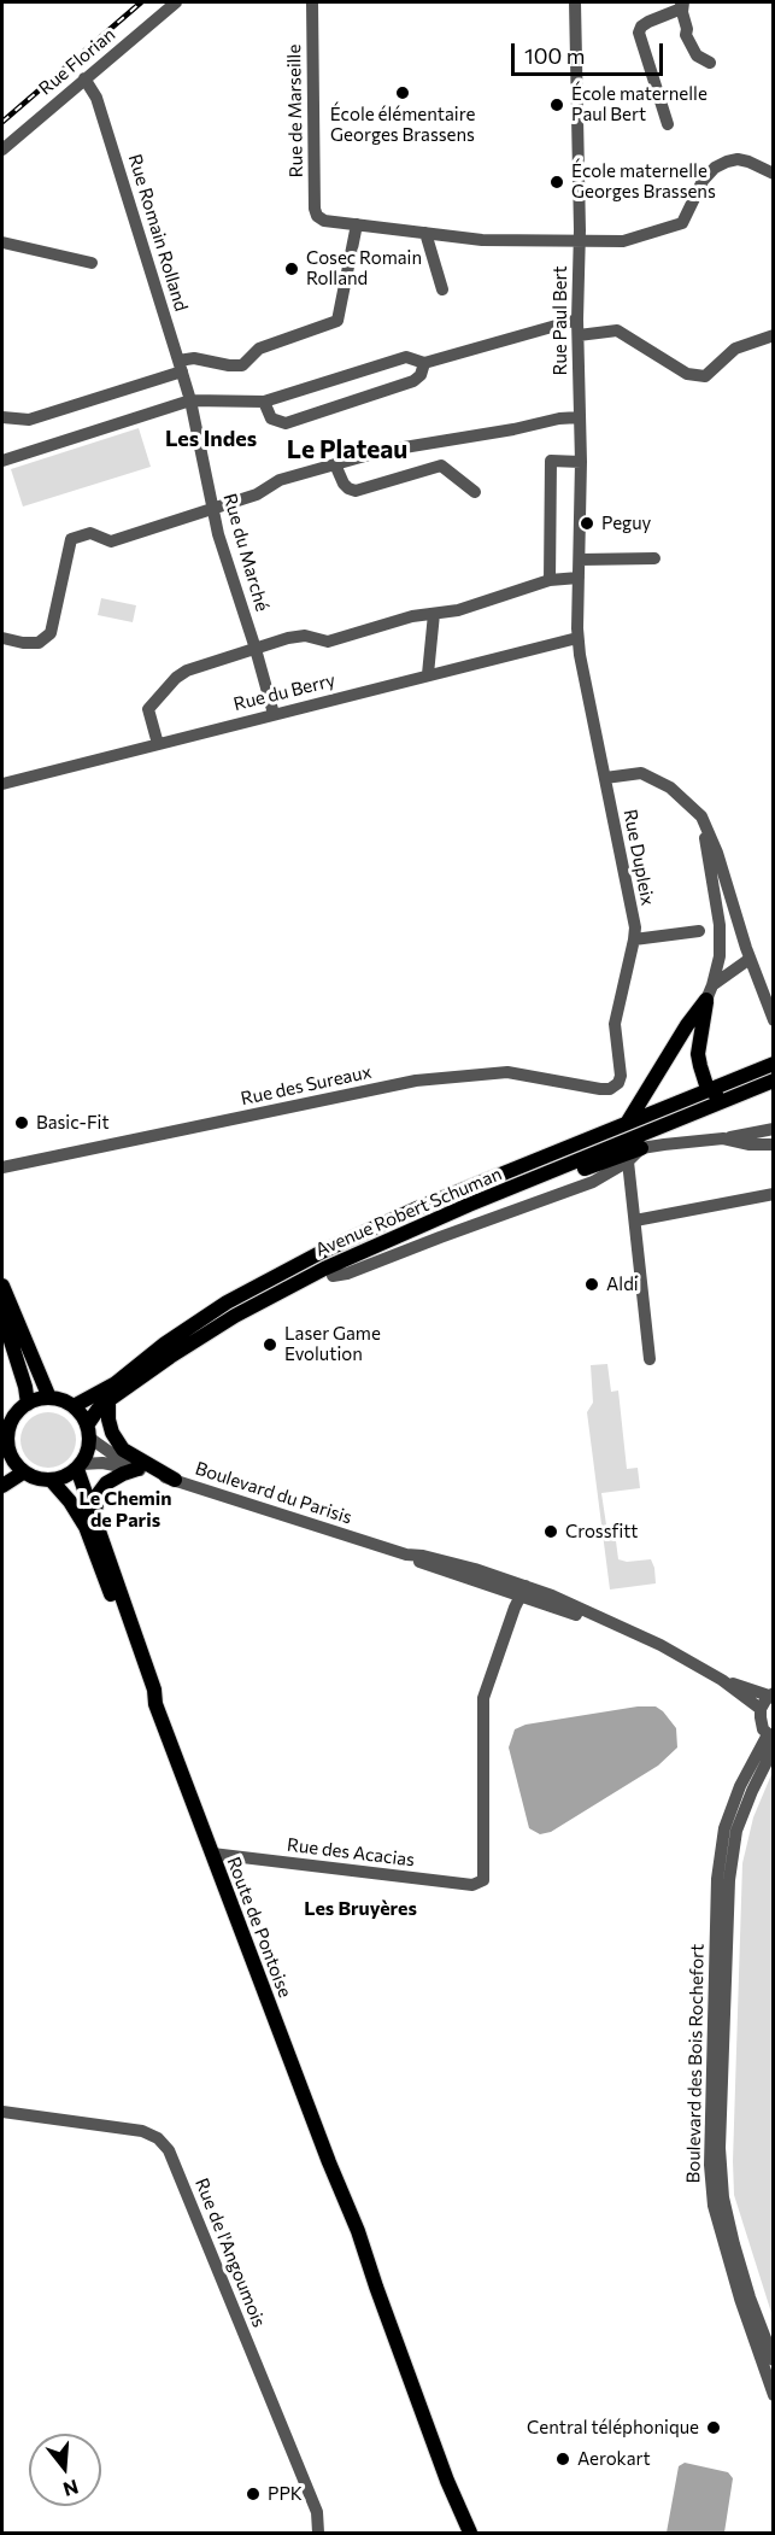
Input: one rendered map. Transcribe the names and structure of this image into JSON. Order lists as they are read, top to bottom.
{
  "streets": {
    "main road": ["Avenue Robert Schuman", "Route de Pontoise"],
    "street": [
      "Rue Florian",
      "Rue de Marseille",
      "Rue Romain Rolland",
      "Rue Paul Bert",
      "Rue du Marché",
      "Rue du Berry",
      "Rue Dupleix",
      "Rue des Sureaux",
      "Boulevard du Parisis",
      "Rue des Acacias",
      "Boulevard des Bois Rochefort",
      "Rue de l'Angoumois"
    ]
  },
  "crossings": [
    ["Rue Florian", "Rue Romain Rolland"],
    ["Rue Romain Rolland", "Rue du Marché"],
    ["Rue Paul Bert", "Rue du Berry"],
    ["Rue Paul Bert", "Rue Dupleix"],
    ["Rue du Marché", "Rue du Berry"],
    ["Rue du Berry", "Rue Dupleix"],
    ["Rue Dupleix", "Rue des Sureaux"],
    ["Avenue Robert Schuman", "Boulevard du Parisis"],
    ["Avenue Robert Schuman", "Route de Pontoise"],
    ["Boulevard du Parisis", "Rue des Acacias"],
    ["Boulevard du Parisis", "Route de Pontoise"],
    ["Rue des Acacias", "Route de Pontoise"]
  ],
  "districts": [
    "Les Indes",
    "Le Plateau",
    "Le Chemin de Paris",
    "Les Bruyères"
  ],
  "places": [
    "École élémentaire Georges Brassens",
    "École maternelle Paul Bert",
    "École maternelle Georges Brassens",
    "Cosec Romain Rolland",
    "Peguy",
    "Basic-Fit",
    "Aldi",
    "Laser Game Evolution",
    "Crossfitt",
    "Central téléphonique",
    "Aerokart",
    "PPK"
  ],
  "scale_bar": "100 m",
  "north": "bottom"
}
